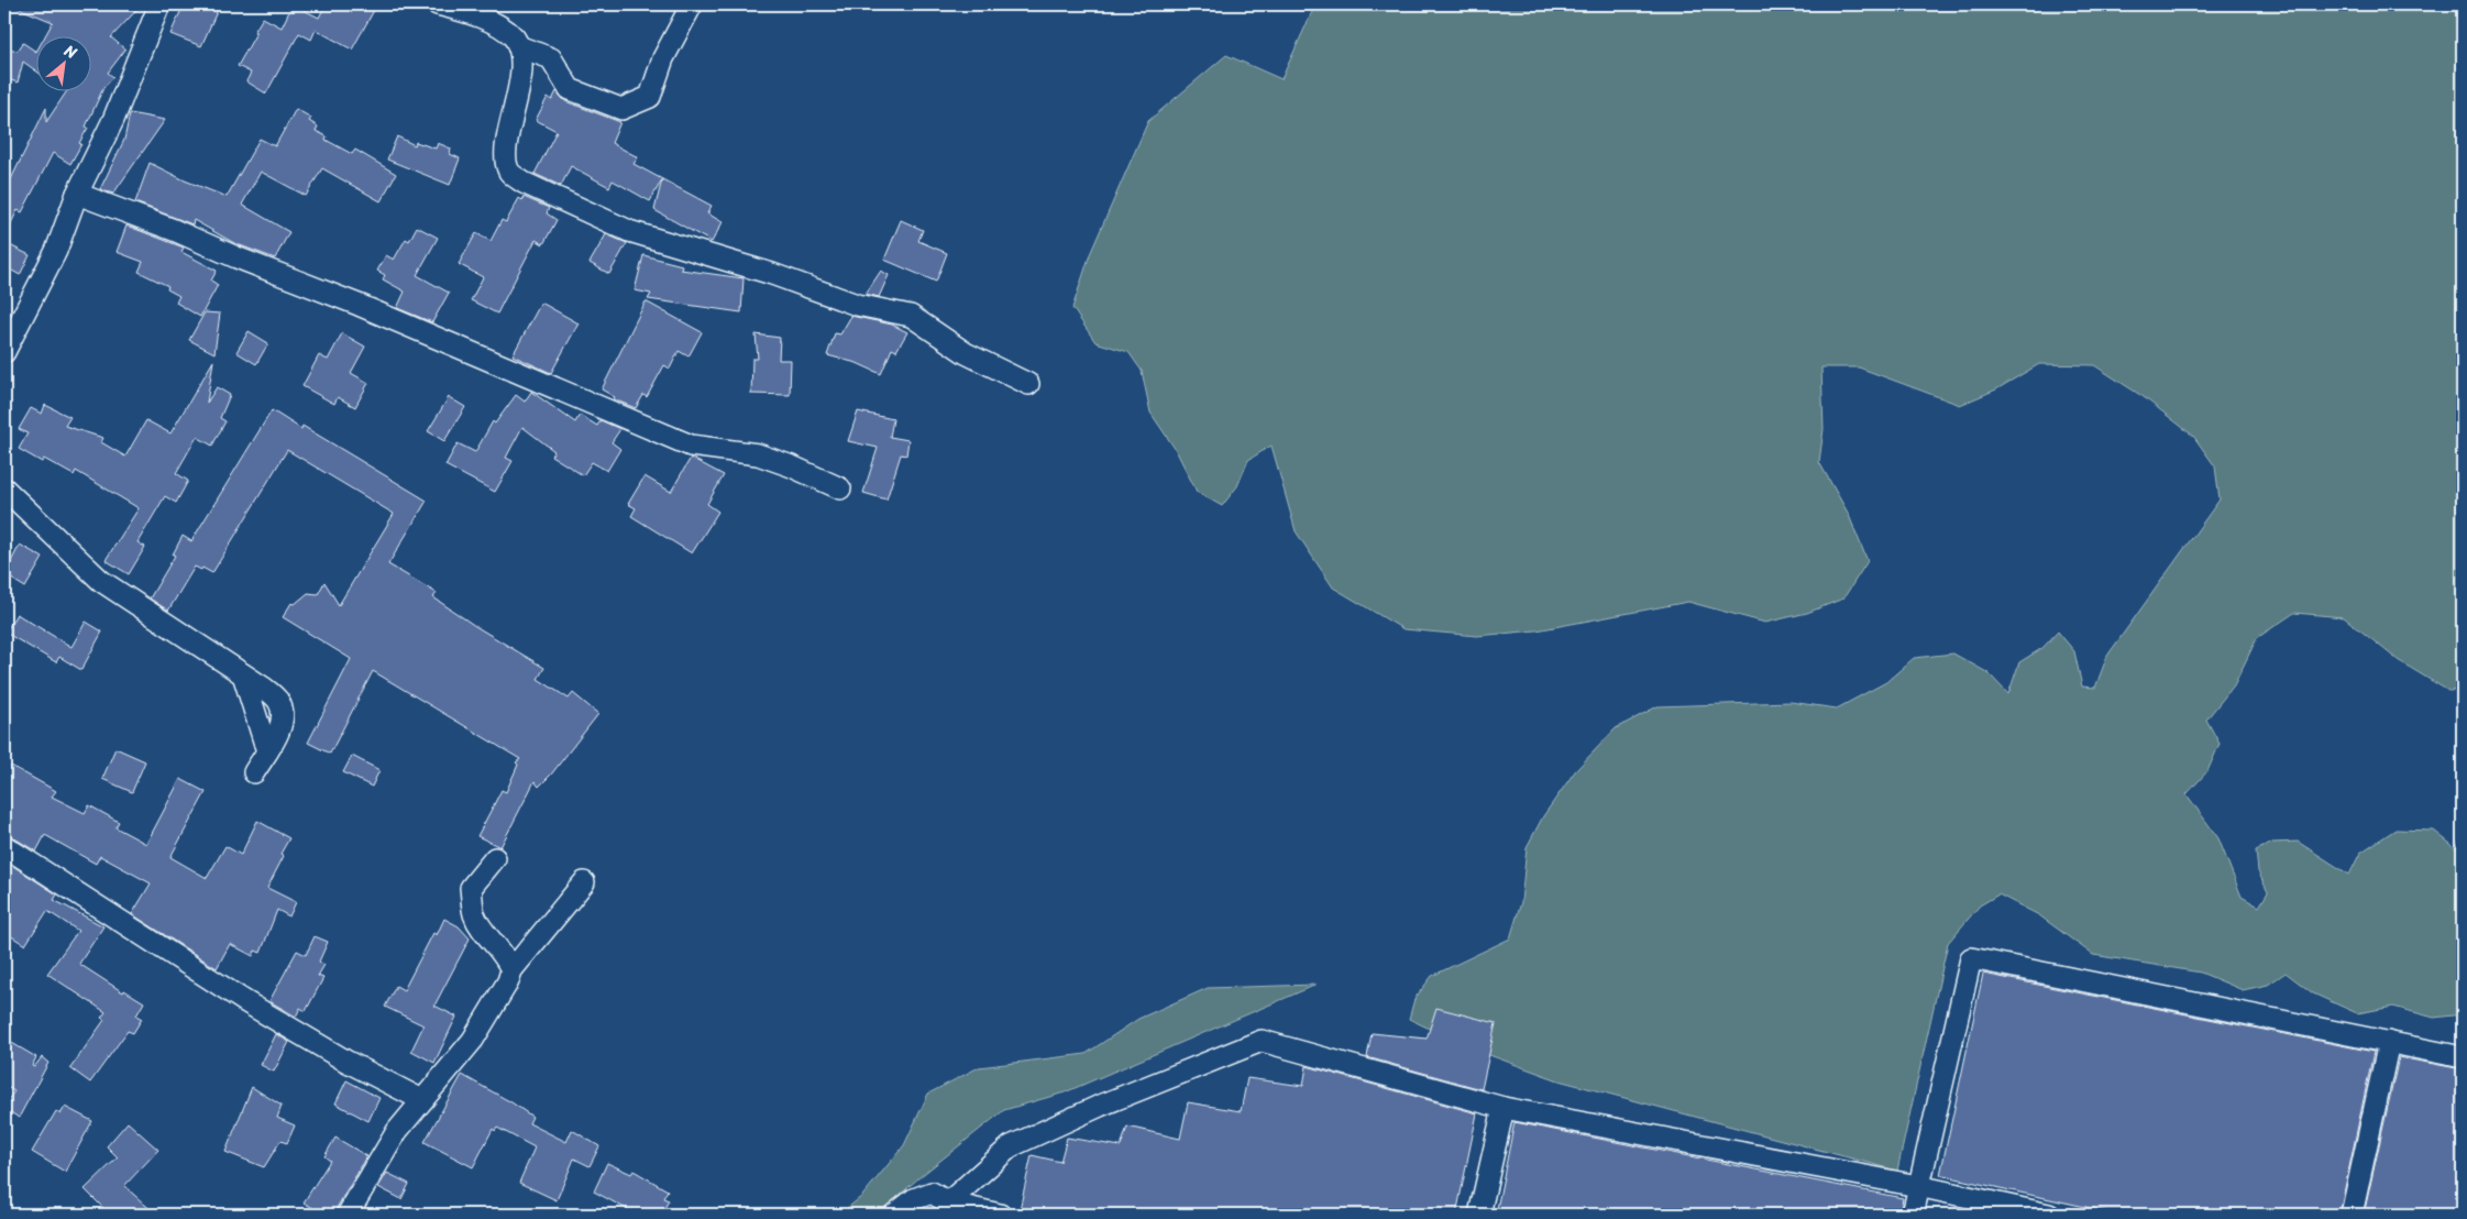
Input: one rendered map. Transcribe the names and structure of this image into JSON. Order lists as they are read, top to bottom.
{
  "north": "top right"
}
